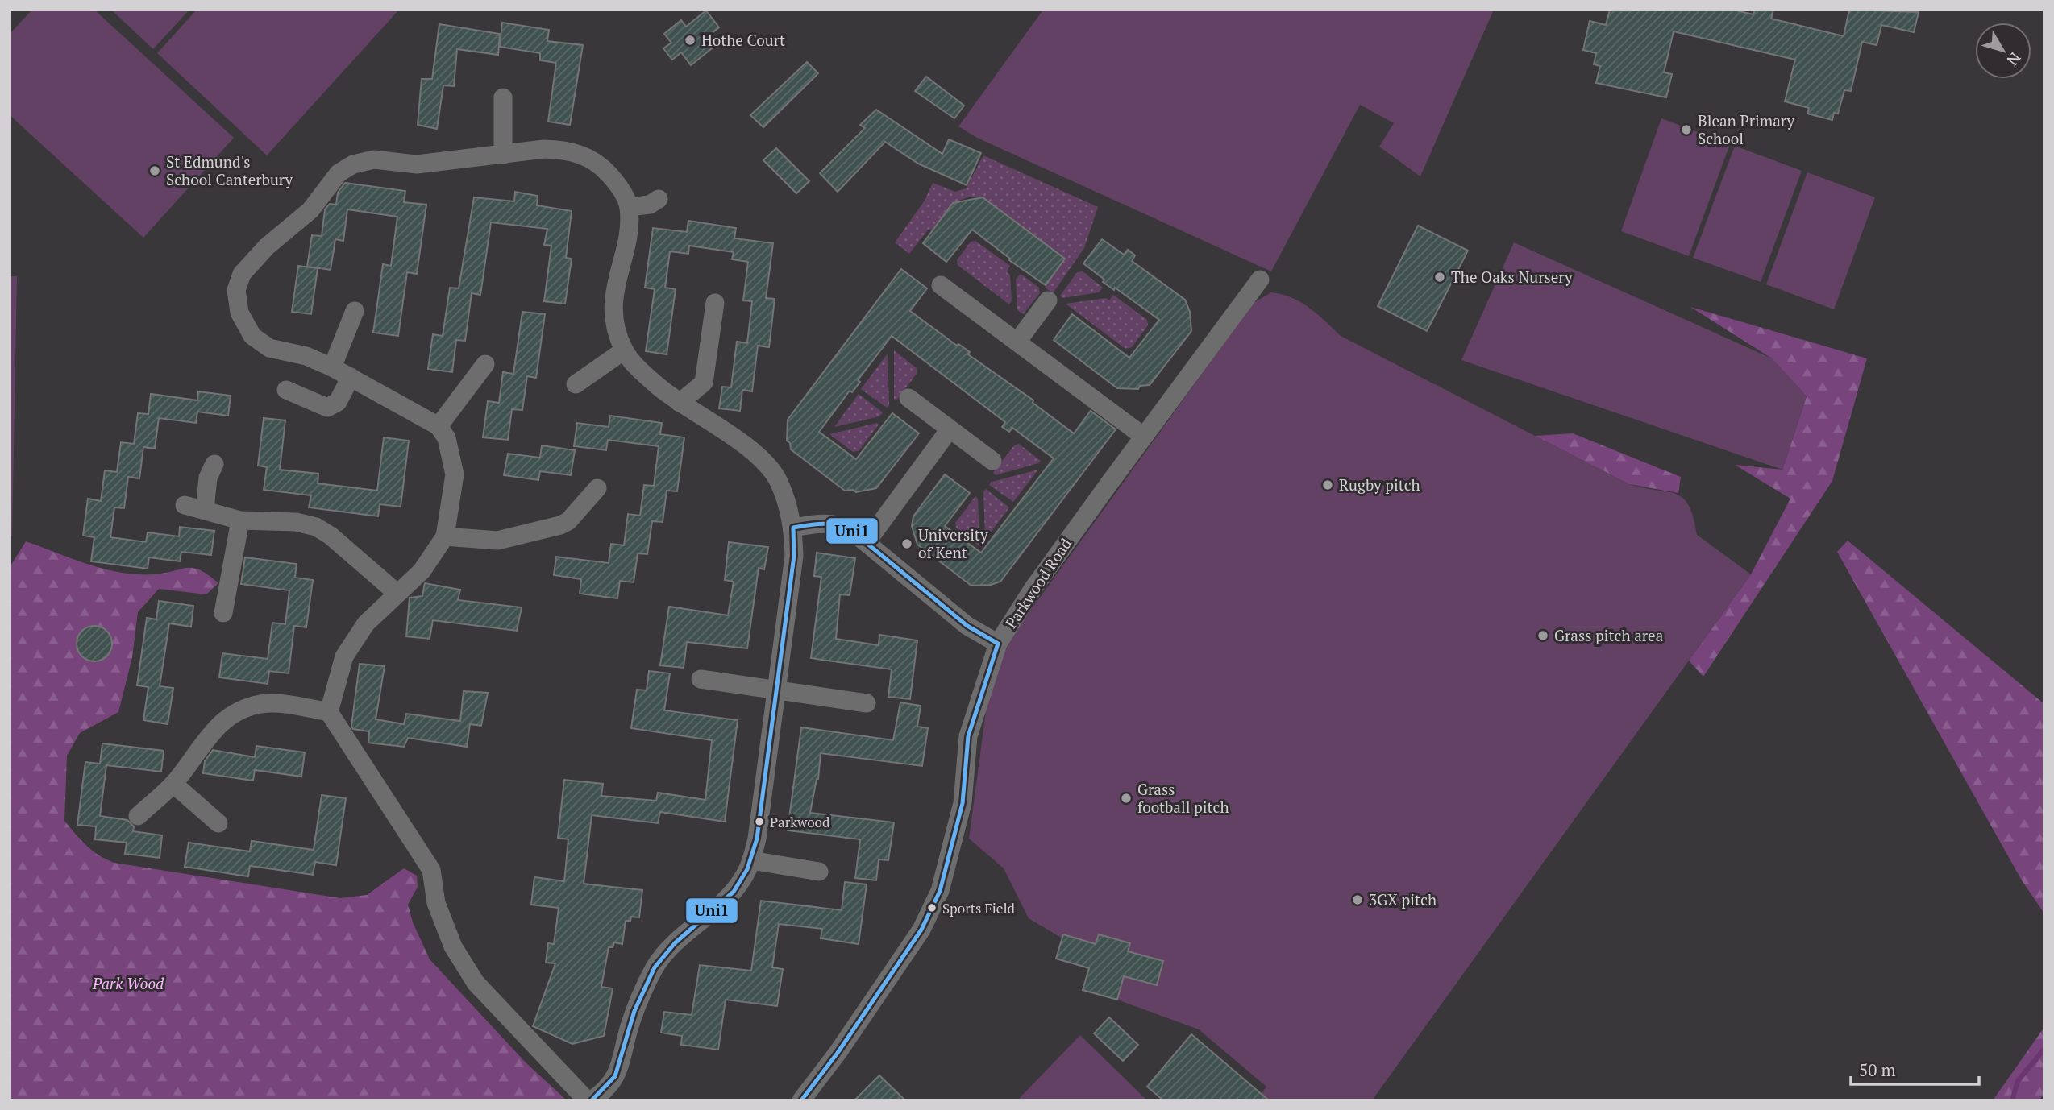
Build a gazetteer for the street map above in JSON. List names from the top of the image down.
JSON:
{
  "streets": {
    "street": ["Parkwood Road"]
  },
  "parks": ["Park Wood"],
  "places": [
    "Hothe Court",
    "Blean Primary School",
    "St Edmund's School Canterbury",
    "The Oaks Nursery",
    "Rugby pitch",
    "University of Kent",
    "Grass pitch area",
    "Grass football pitch",
    "Parkwood",
    "3GX pitch",
    "Sports Field"
  ],
  "lines": ["transit line Uni1"],
  "scale_bar": "50 m",
  "north": "bottom right"
}
